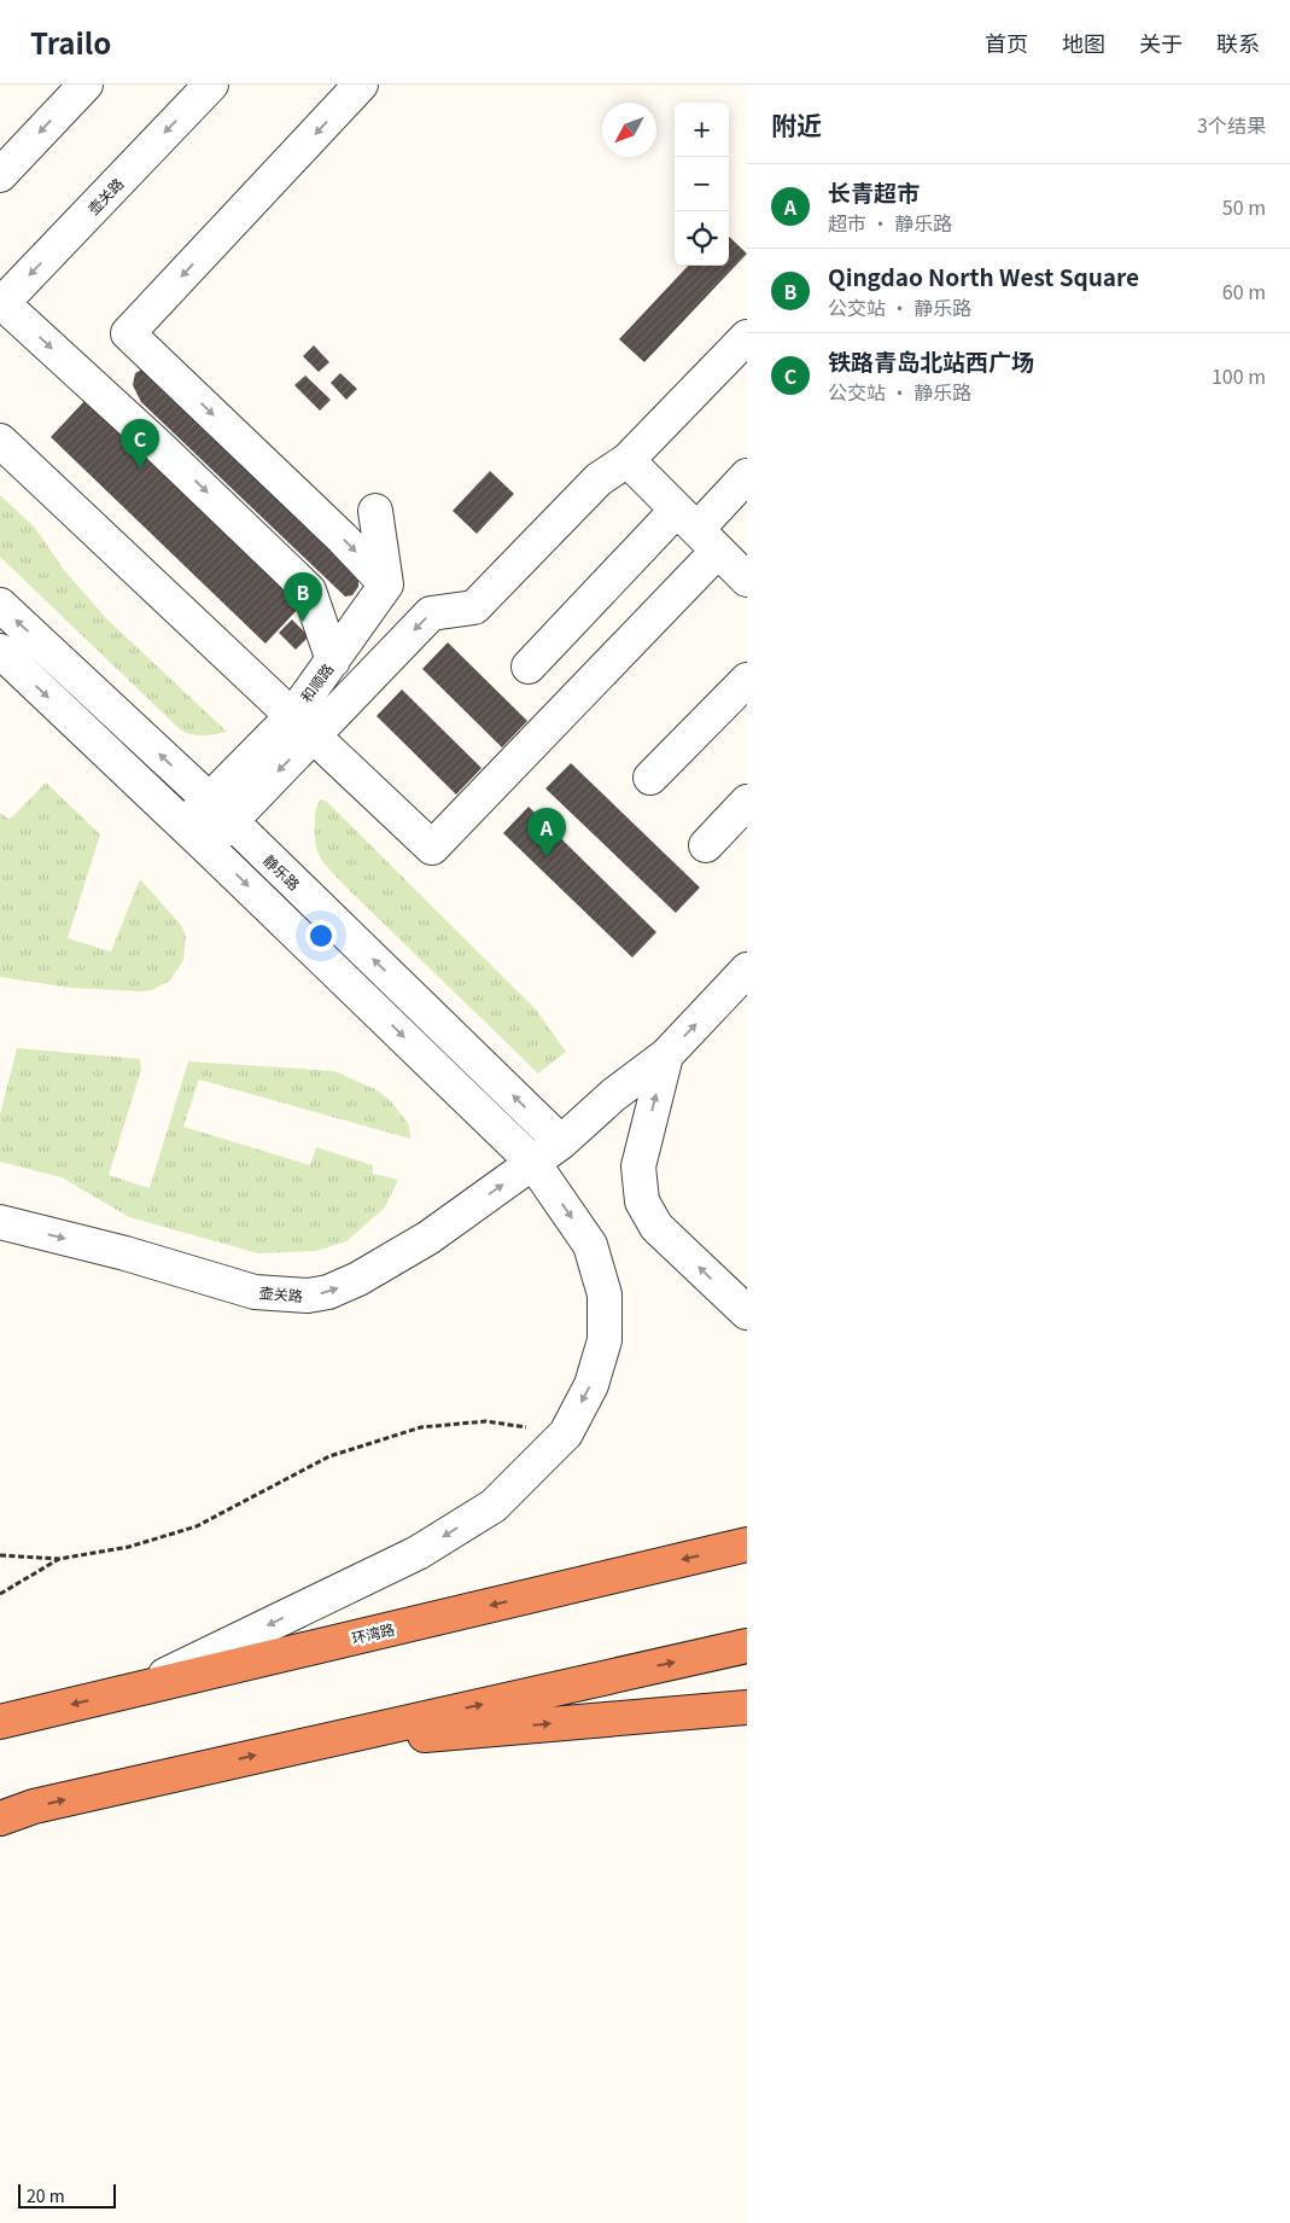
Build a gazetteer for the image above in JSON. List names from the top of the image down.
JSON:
{
  "streets": {
    "highway": ["环湾路"],
    "street": ["壶关路", "和顺路", "静乐路"]
  },
  "crossings": [
    ["壶关路", "静乐路"],
    ["和顺路", "静乐路"]
  ],
  "one_way": ["和顺路"],
  "scale_bar": "20 m",
  "north": "bottom left",
  "page": {
    "header": "Trailo",
    "nav": [
      "首页",
      "地图",
      "关于",
      "联系"
    ],
    "heading": ["附近", "3个结果"],
    "map_buttons": ["+", "−"],
    "list": [
      {
        "mark": "A",
        "name": "长青超市",
        "note": "超市 · 静乐路",
        "value": "50 m"
      },
      {
        "mark": "B",
        "name": "Qingdao North West Square",
        "note": "公交站 · 静乐路",
        "value": "60 m"
      },
      {
        "mark": "C",
        "name": "铁路青岛北站西广场",
        "note": "公交站 · 静乐路",
        "value": "100 m"
      }
    ],
    "pins": ["C", "B", "A"],
    "scale": "20 m"
  }
}
